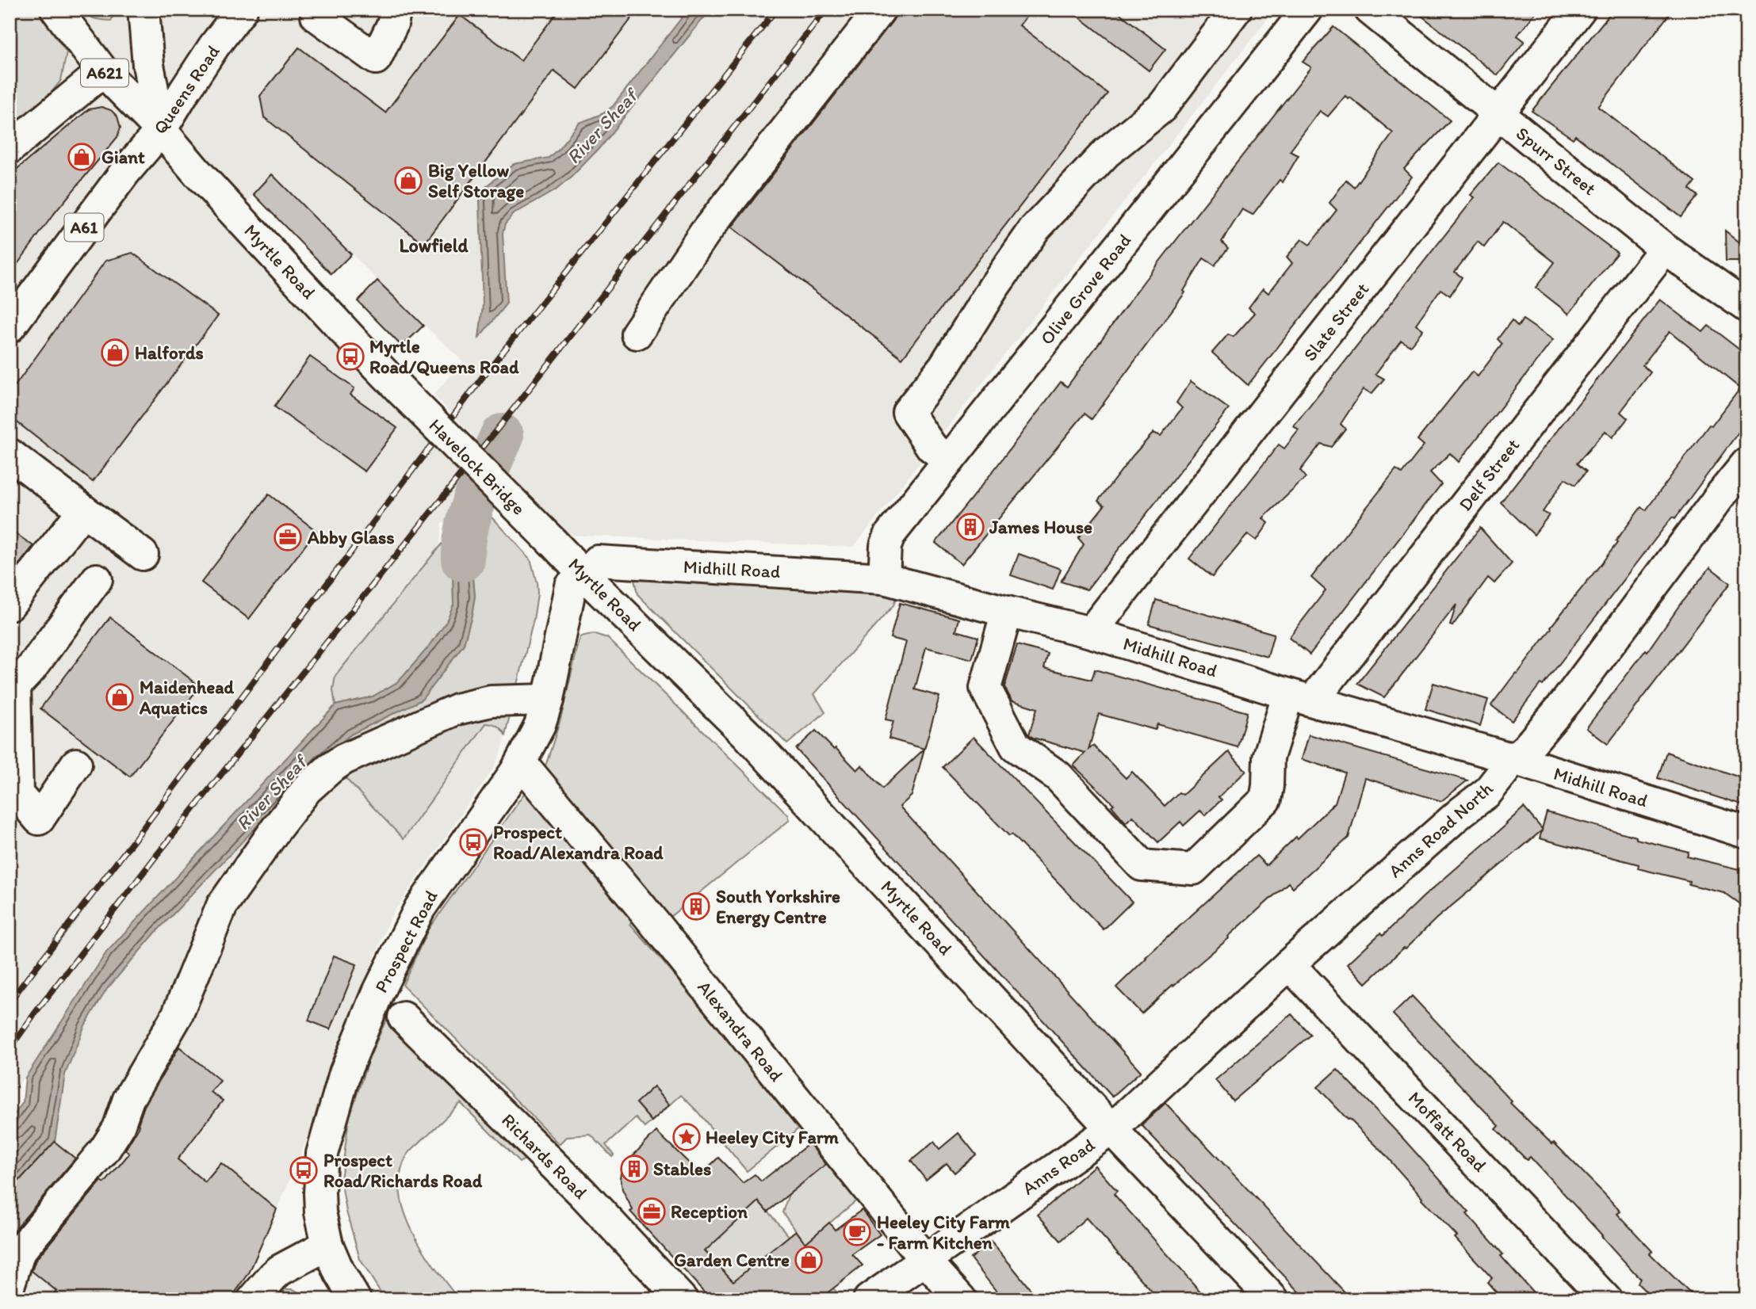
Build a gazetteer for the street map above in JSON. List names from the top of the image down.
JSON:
{
  "streets": {
    "main road": [
      "A621",
      "Queens Road",
      "Spurr Street",
      "A61",
      "Myrtle Road",
      "Olive Grove Road",
      "Slate Street",
      "Havelock Bridge",
      "Delf Street",
      "Midhill Road",
      "Anns Road North",
      "Prospect Road",
      "Alexandra Road",
      "Moffatt Road",
      "Richards Road",
      "Anns Road"
    ]
  },
  "crossings": [
    ["A621", "Queens Road"],
    ["A621", "Myrtle Road"],
    ["Queens Road", "Myrtle Road"],
    ["Spurr Street", "Slate Street"],
    ["Spurr Street", "Delf Street"],
    ["Myrtle Road", "Havelock Bridge"],
    ["Myrtle Road", "Midhill Road"],
    ["Myrtle Road", "Anns Road North"],
    ["Myrtle Road", "Prospect Road"],
    ["Myrtle Road", "Anns Road"],
    ["Olive Grove Road", "Midhill Road"],
    ["Slate Street", "Midhill Road"],
    ["Delf Street", "Midhill Road"],
    ["Midhill Road", "Anns Road North"],
    ["Midhill Road", "Prospect Road"],
    ["Anns Road North", "Moffatt Road"],
    ["Anns Road North", "Anns Road"],
    ["Prospect Road", "Alexandra Road"],
    ["Alexandra Road", "Anns Road"]
  ],
  "districts": ["Lowfield"],
  "water": ["River Sheaf"],
  "places": {
    "shop": [
      "Giant",
      "Big Yellow Self Storage",
      "Halfords",
      "Maidenhead Aquatics",
      "Garden Centre"
    ],
    "bus stop": ["Myrtle Road/Queens Road", "Prospect Road/Alexandra Road", "Prospect Road/Richards Road"],
    "building": ["James House", "South Yorkshire Energy Centre", "Stables"],
    "office": ["Abby Glass", "Reception"],
    "place": ["Heeley City Farm"],
    "cafe": ["Heeley City Farm - Farm Kitchen"]
  }
}
